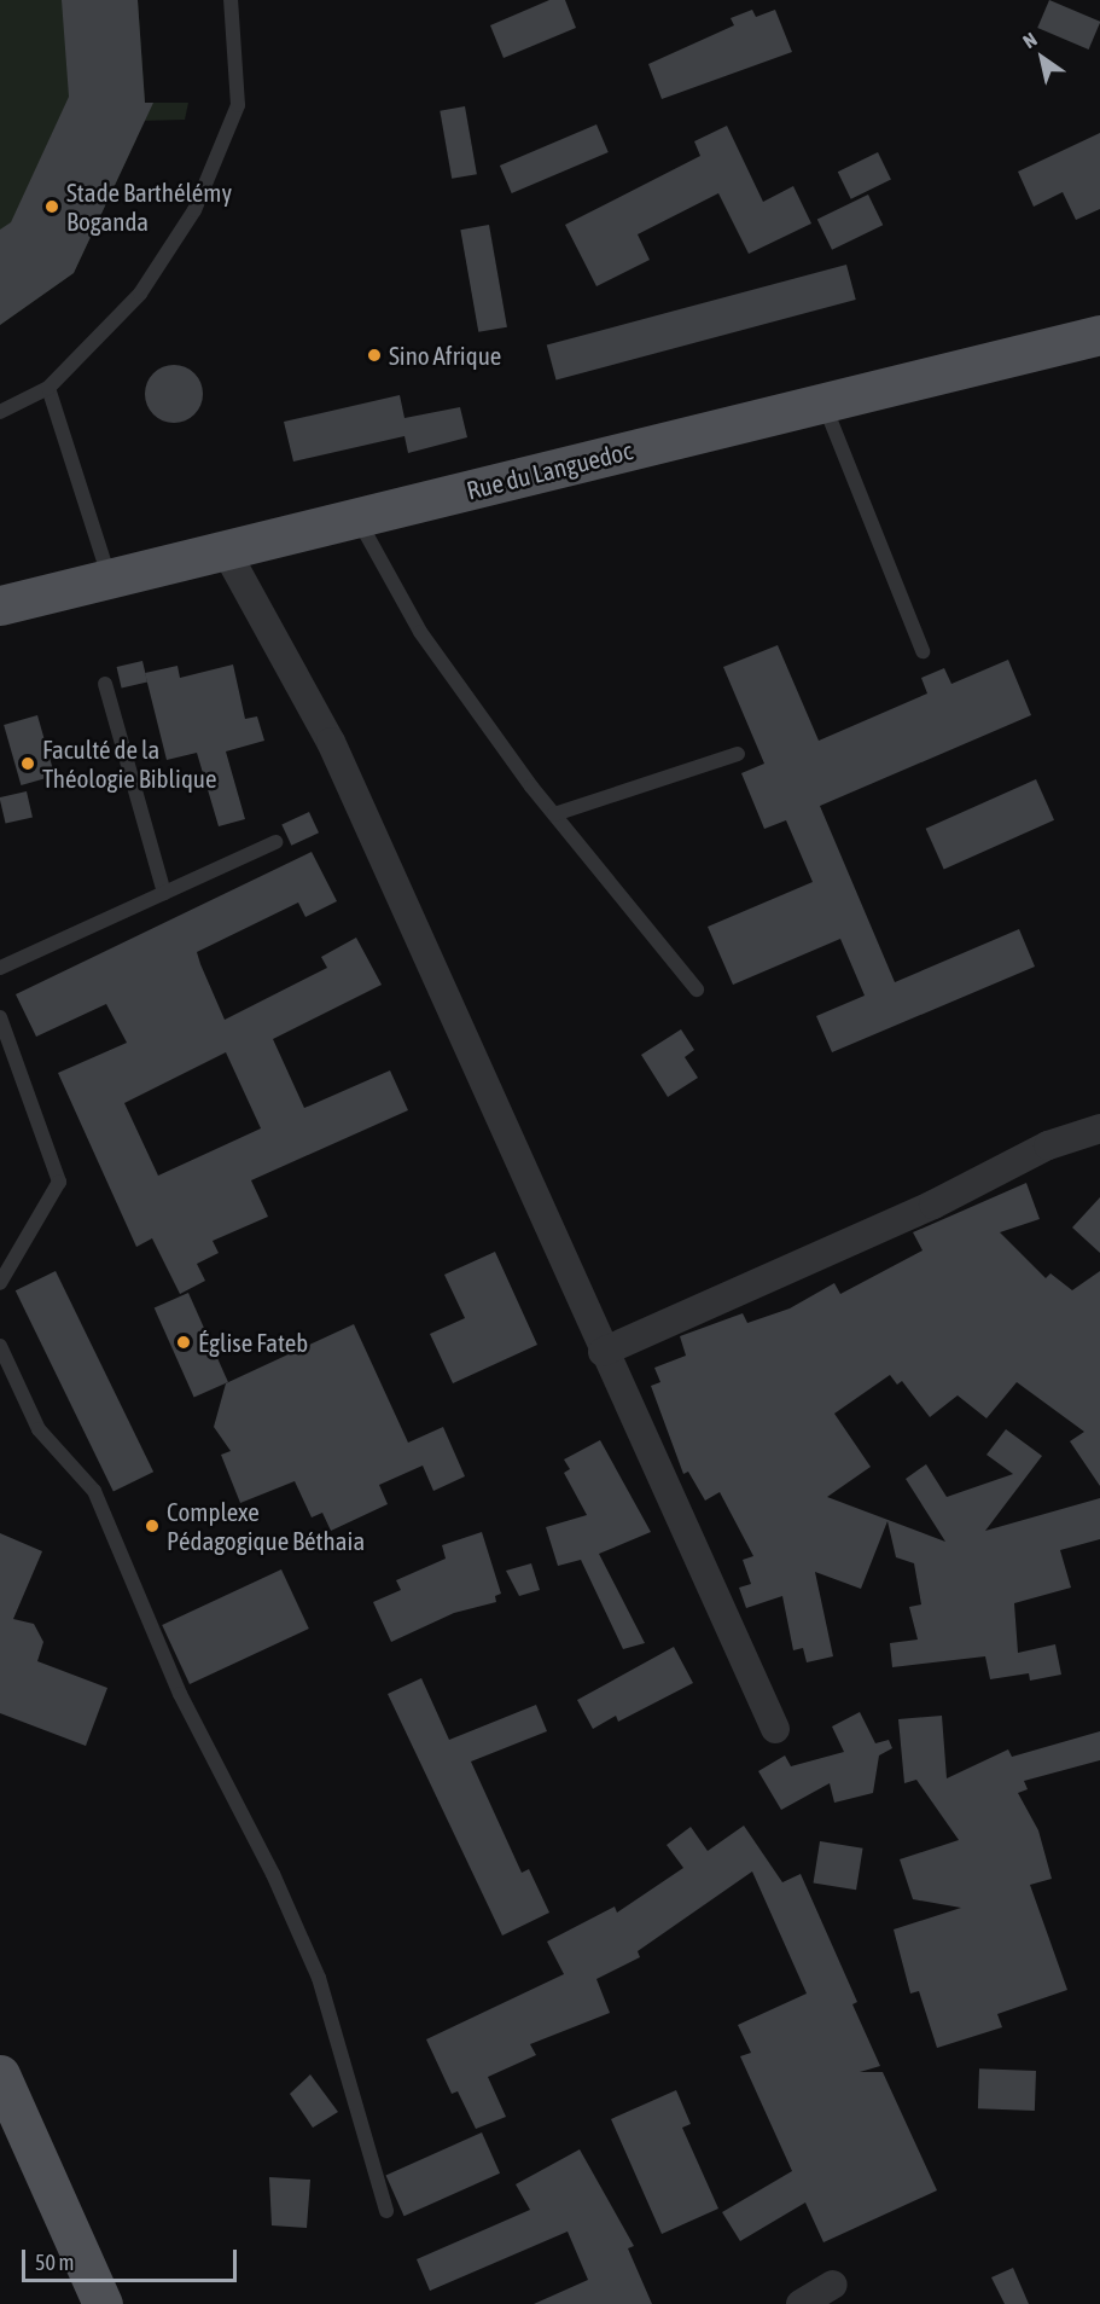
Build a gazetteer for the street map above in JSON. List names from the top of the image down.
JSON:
{
  "streets": {
    "main road": ["Rue du Languedoc"]
  },
  "places": [
    "Stade Barthélémy Boganda",
    "Sino Afrique",
    "Faculté de la Théologie Biblique",
    "Église Fateb",
    "Complexe Pédagogique Béthaia"
  ],
  "scale_bar": "50 m",
  "north": "top left"
}
